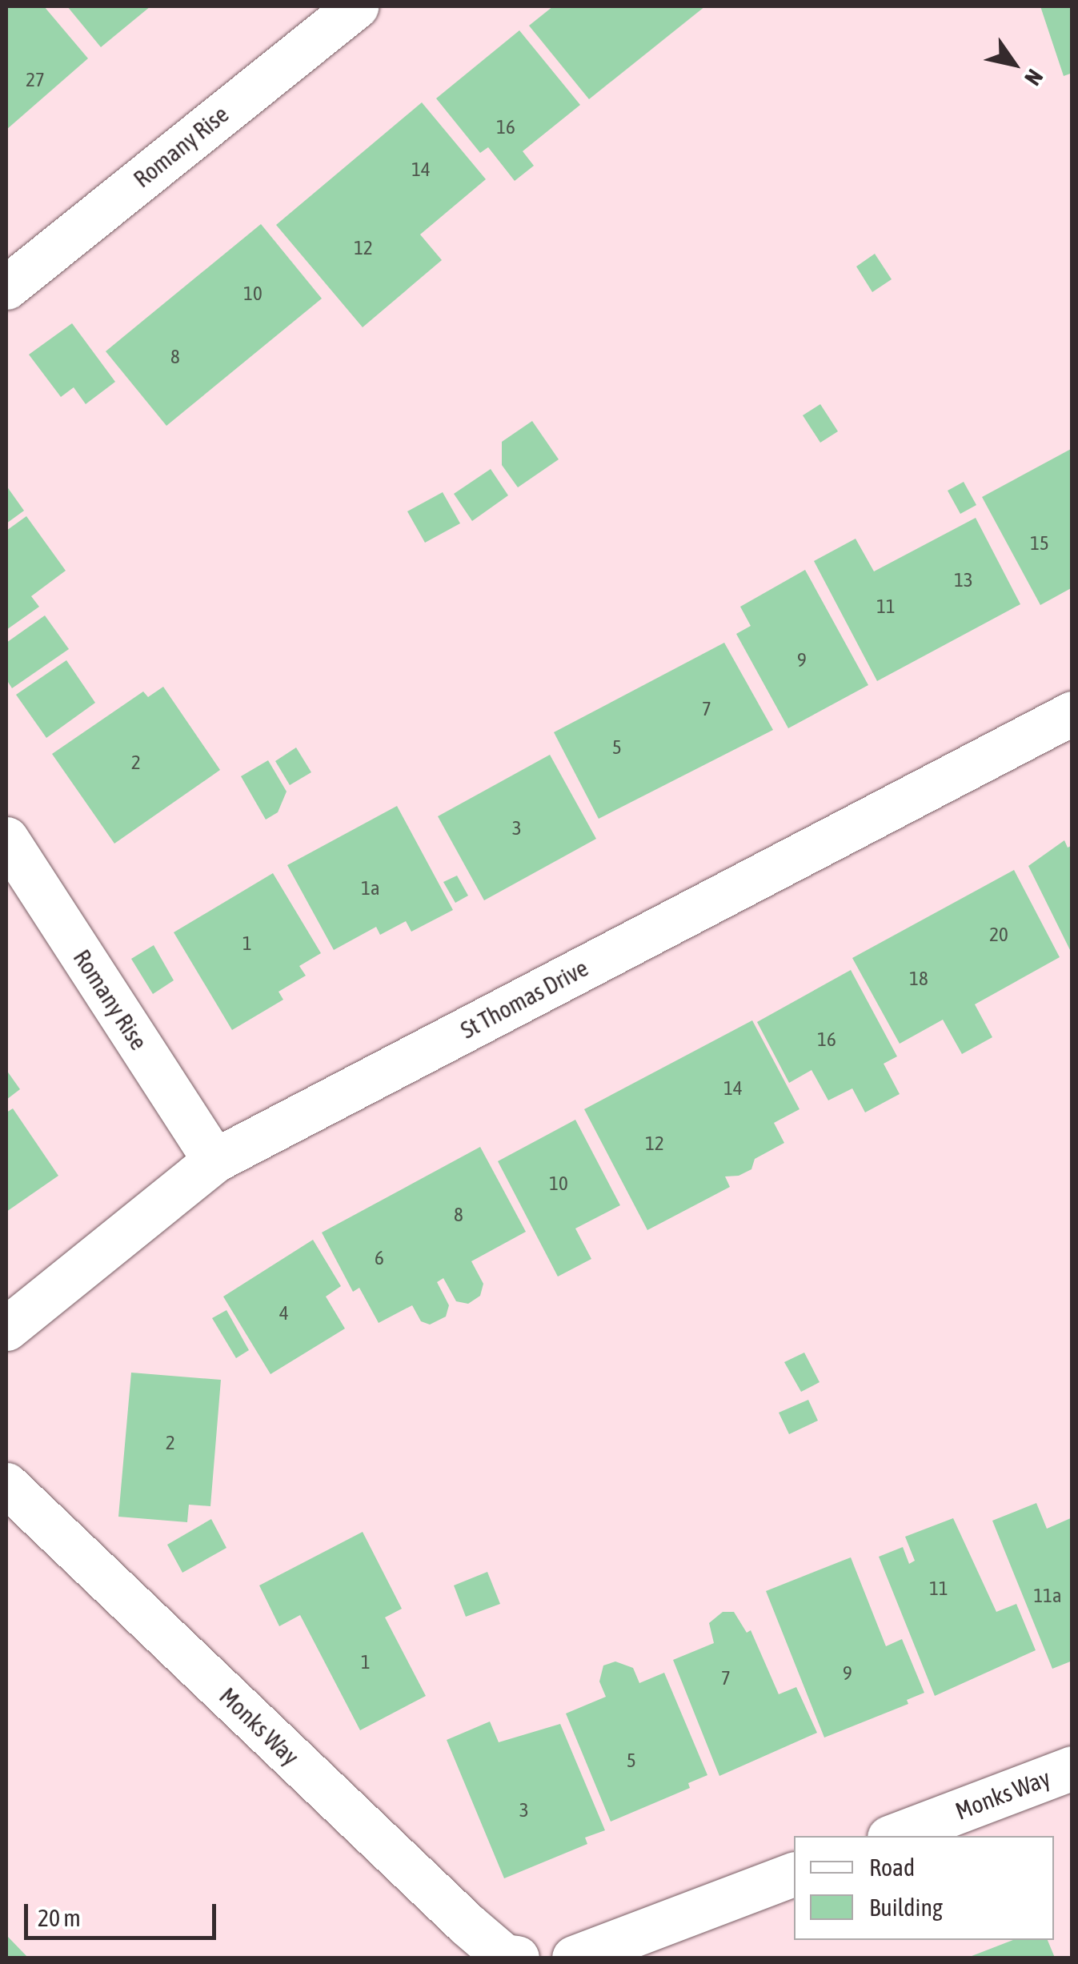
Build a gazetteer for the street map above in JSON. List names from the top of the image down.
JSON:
{
  "streets": {
    "street": ["Romany Rise", "St Thomas Drive", "Monks Way"]
  },
  "crossings": [
    ["Romany Rise", "St Thomas Drive"]
  ],
  "house_numbers": [
    "27",
    "16",
    "14",
    "12",
    "10",
    "8",
    "15",
    "13",
    "11",
    "9",
    "7",
    "5",
    "2",
    "3",
    "1a",
    "20",
    "1",
    "18",
    "16",
    "14",
    "12",
    "10",
    "8",
    "6",
    "4",
    "2",
    "11",
    "11a",
    "1",
    "9",
    "7",
    "5",
    "3"
  ],
  "legend": ["Road", "Building"],
  "scale_bar": "20 m",
  "north": "bottom right"
}
